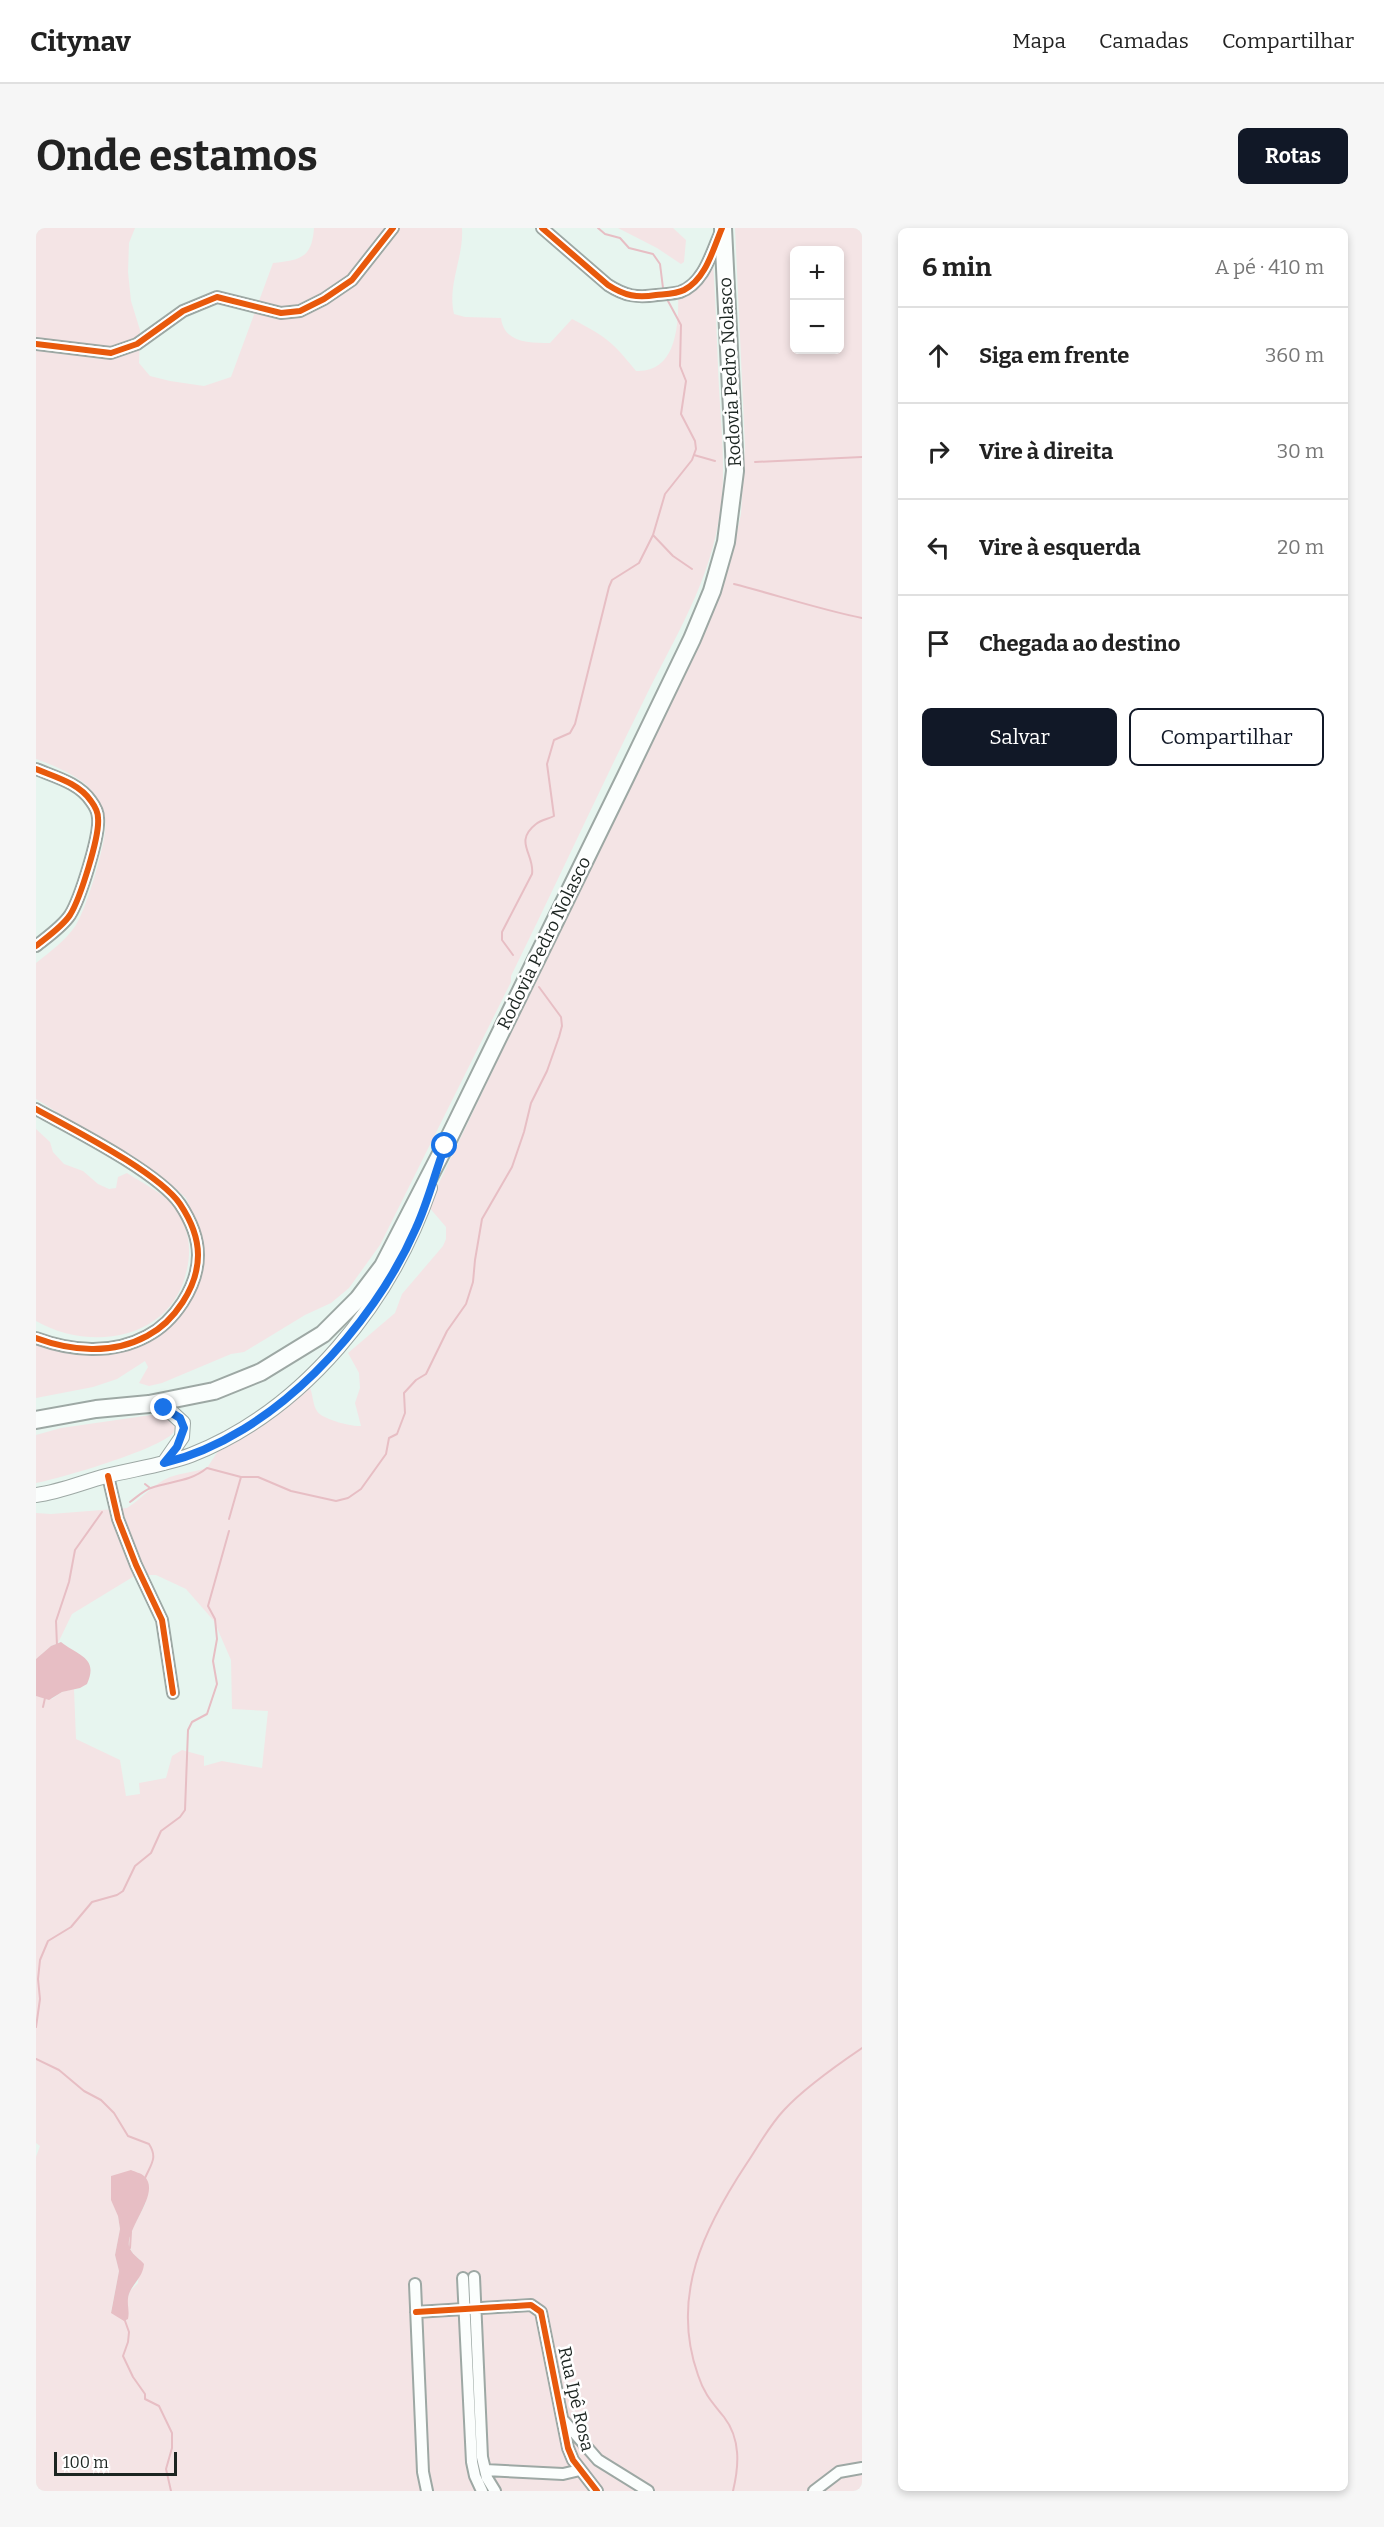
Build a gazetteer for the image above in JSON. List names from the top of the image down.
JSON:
{
  "streets": {
    "highway": ["Rodovia Pedro Nolasco"],
    "street": ["Rua Ipê Rosa"]
  },
  "scale_bar": "100 m",
  "page": {
    "header": "Citynav",
    "nav": ["Mapa", "Camadas", "Compartilhar"],
    "buttons": [
      "Rotas",
      ["Salvar", "Compartilhar"]
    ],
    "title": "Onde estamos",
    "heading": ["6 min", "A pé · 410 m"],
    "map_buttons": ["+", "−"],
    "list": [
      ["Siga em frente", "360 m"],
      ["Vire à direita", "30 m"],
      ["Vire à esquerda", "20 m"],
      "Chegada ao destino"
    ],
    "scale": "100 m"
  }
}
